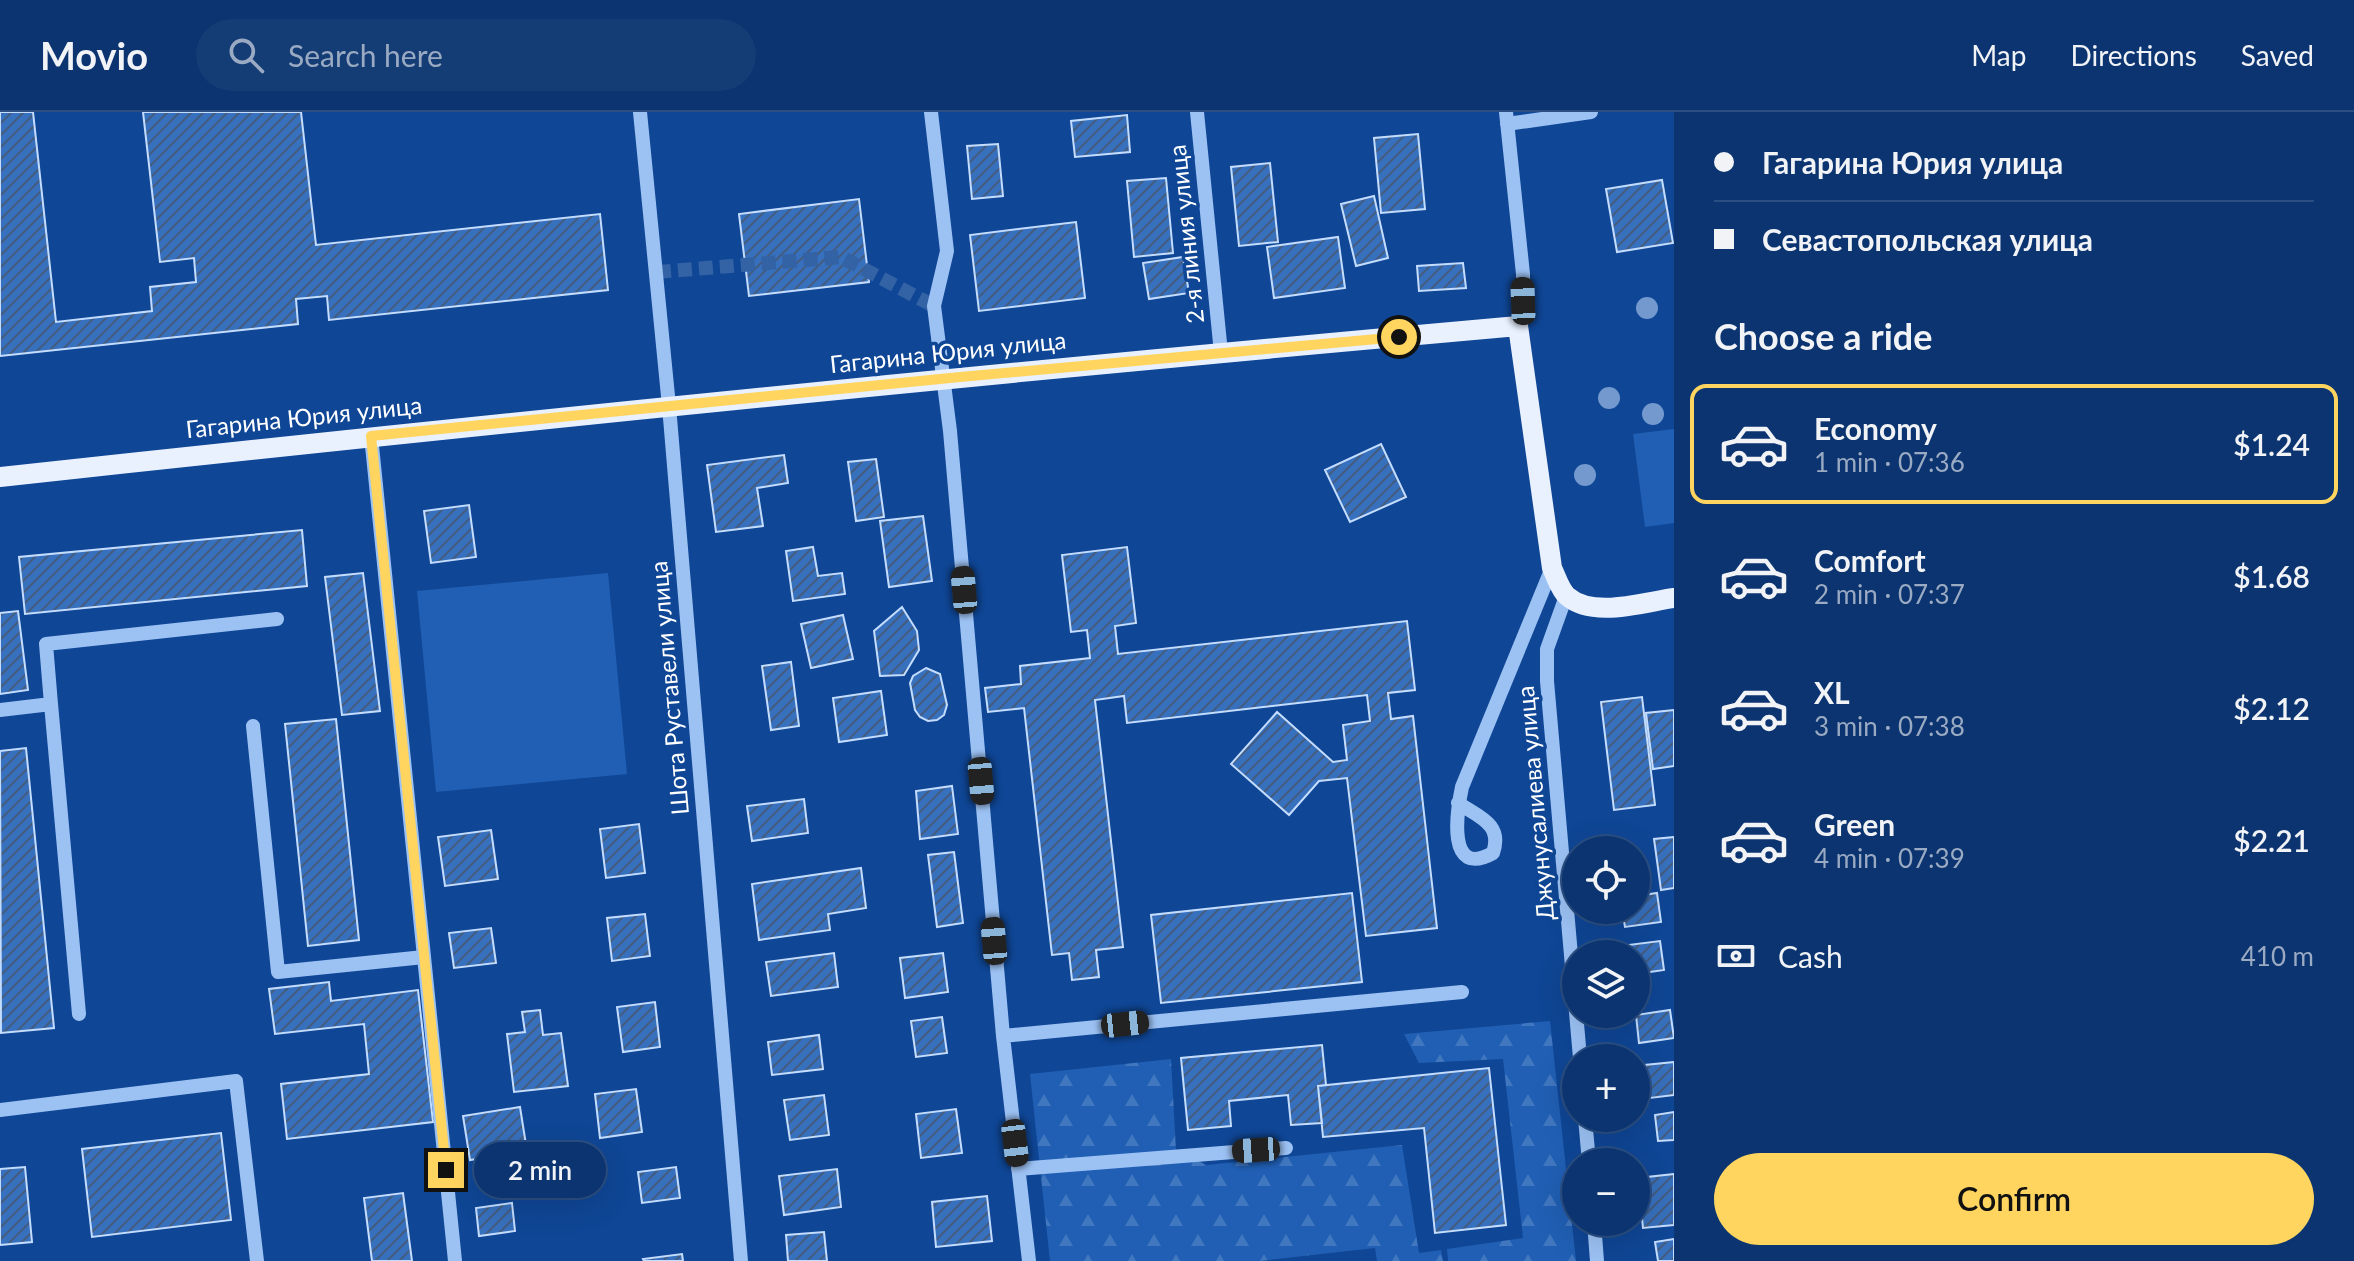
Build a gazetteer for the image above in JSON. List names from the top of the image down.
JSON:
{
  "streets": {
    "main road": ["Гагарина Юрия улица"],
    "street": ["2-я линия улица", "Шота Руставели улица", "Джунусалиева улица"]
  },
  "crossings": [
    ["2-я линия улица", "Гагарина Юрия улица"],
    ["Гагарина Юрия улица", "Шота Руставели улица"]
  ],
  "page": {
    "header": "Movio",
    "search": "Search here",
    "nav": ["Map", "Directions", "Saved"],
    "banner": ["Гагарина Юрия улица", "Севастопольская улица"],
    "heading": "Choose a ride",
    "list": [
      {
        "name": "Economy",
        "note": "1 min · 07:36",
        "value": "$1.24"
      },
      {
        "name": "Comfort",
        "note": "2 min · 07:37",
        "value": "$1.68"
      },
      {
        "name": "XL",
        "note": "3 min · 07:38",
        "value": "$2.12"
      },
      {
        "name": "Green",
        "note": "4 min · 07:39",
        "value": "$2.21"
      }
    ],
    "map_buttons": ["+", "−"],
    "pay": ["Cash", "410 m"],
    "buttons": "Confirm",
    "bubble": "2 min"
  }
}
